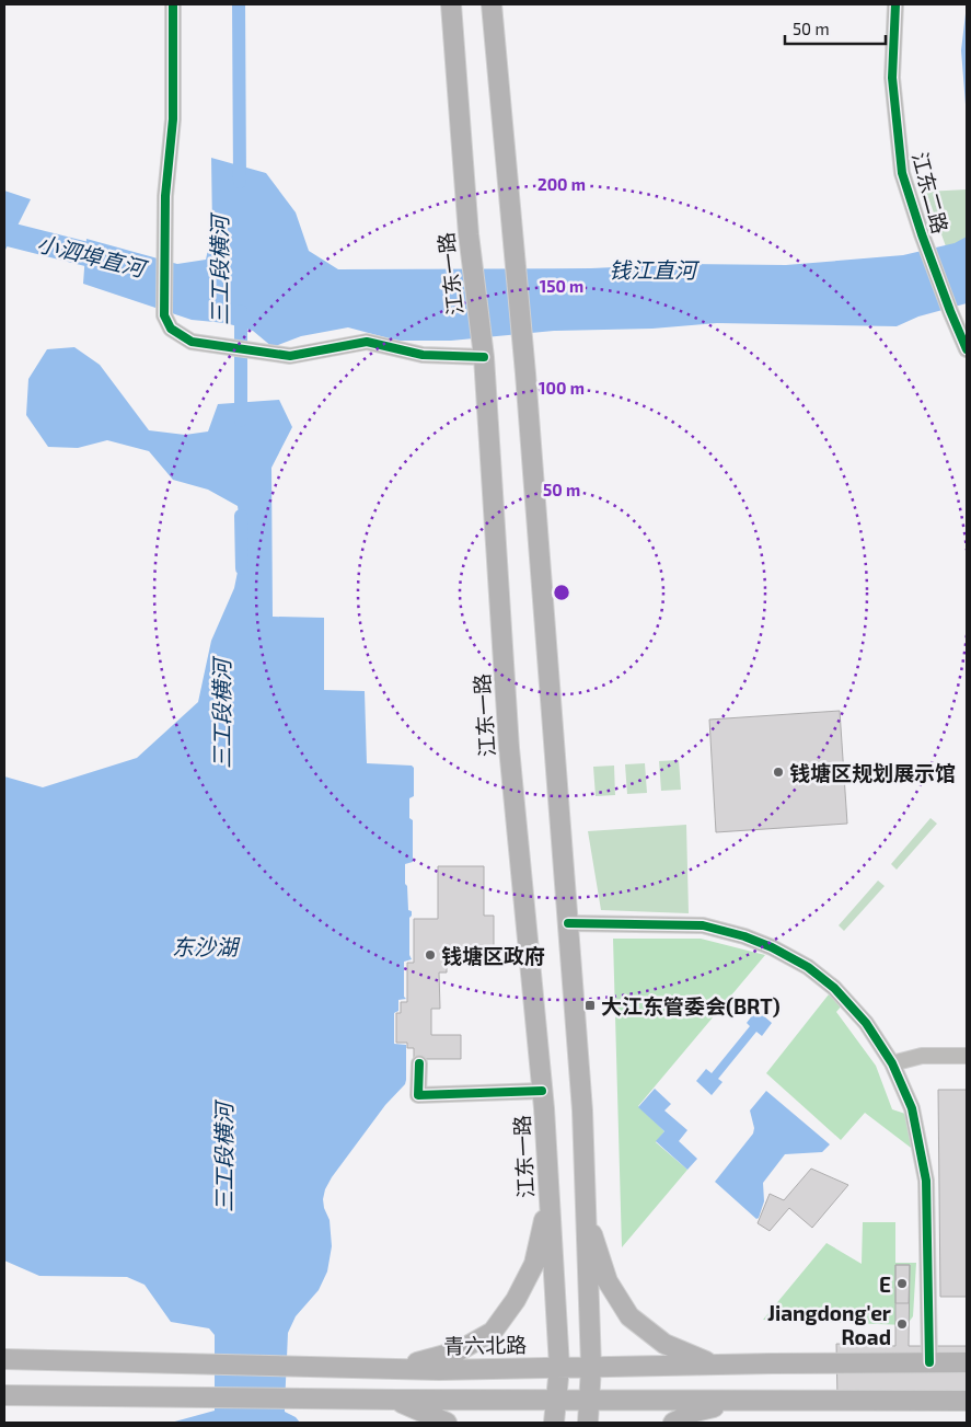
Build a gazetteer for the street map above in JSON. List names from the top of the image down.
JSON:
{
  "streets": {
    "main road": ["江东一路", "青六北路"],
    "street": ["江东二路"]
  },
  "crossings": [
    ["江东一路", "青六北路"]
  ],
  "water": [
    "小泗埠直河",
    "钱江直河",
    "三工段横河",
    "东沙湖"
  ],
  "places": {
    "other": [
      "钱塘区规划展示馆",
      "钱塘区政府",
      "E",
      "Jiangdong'er Road"
    ],
    "transit": ["大江东管委会(BRT)"]
  },
  "scale_bar": "50 m",
  "rings": [
    "200 m",
    "150 m",
    "100 m",
    "50 m"
  ]
}
